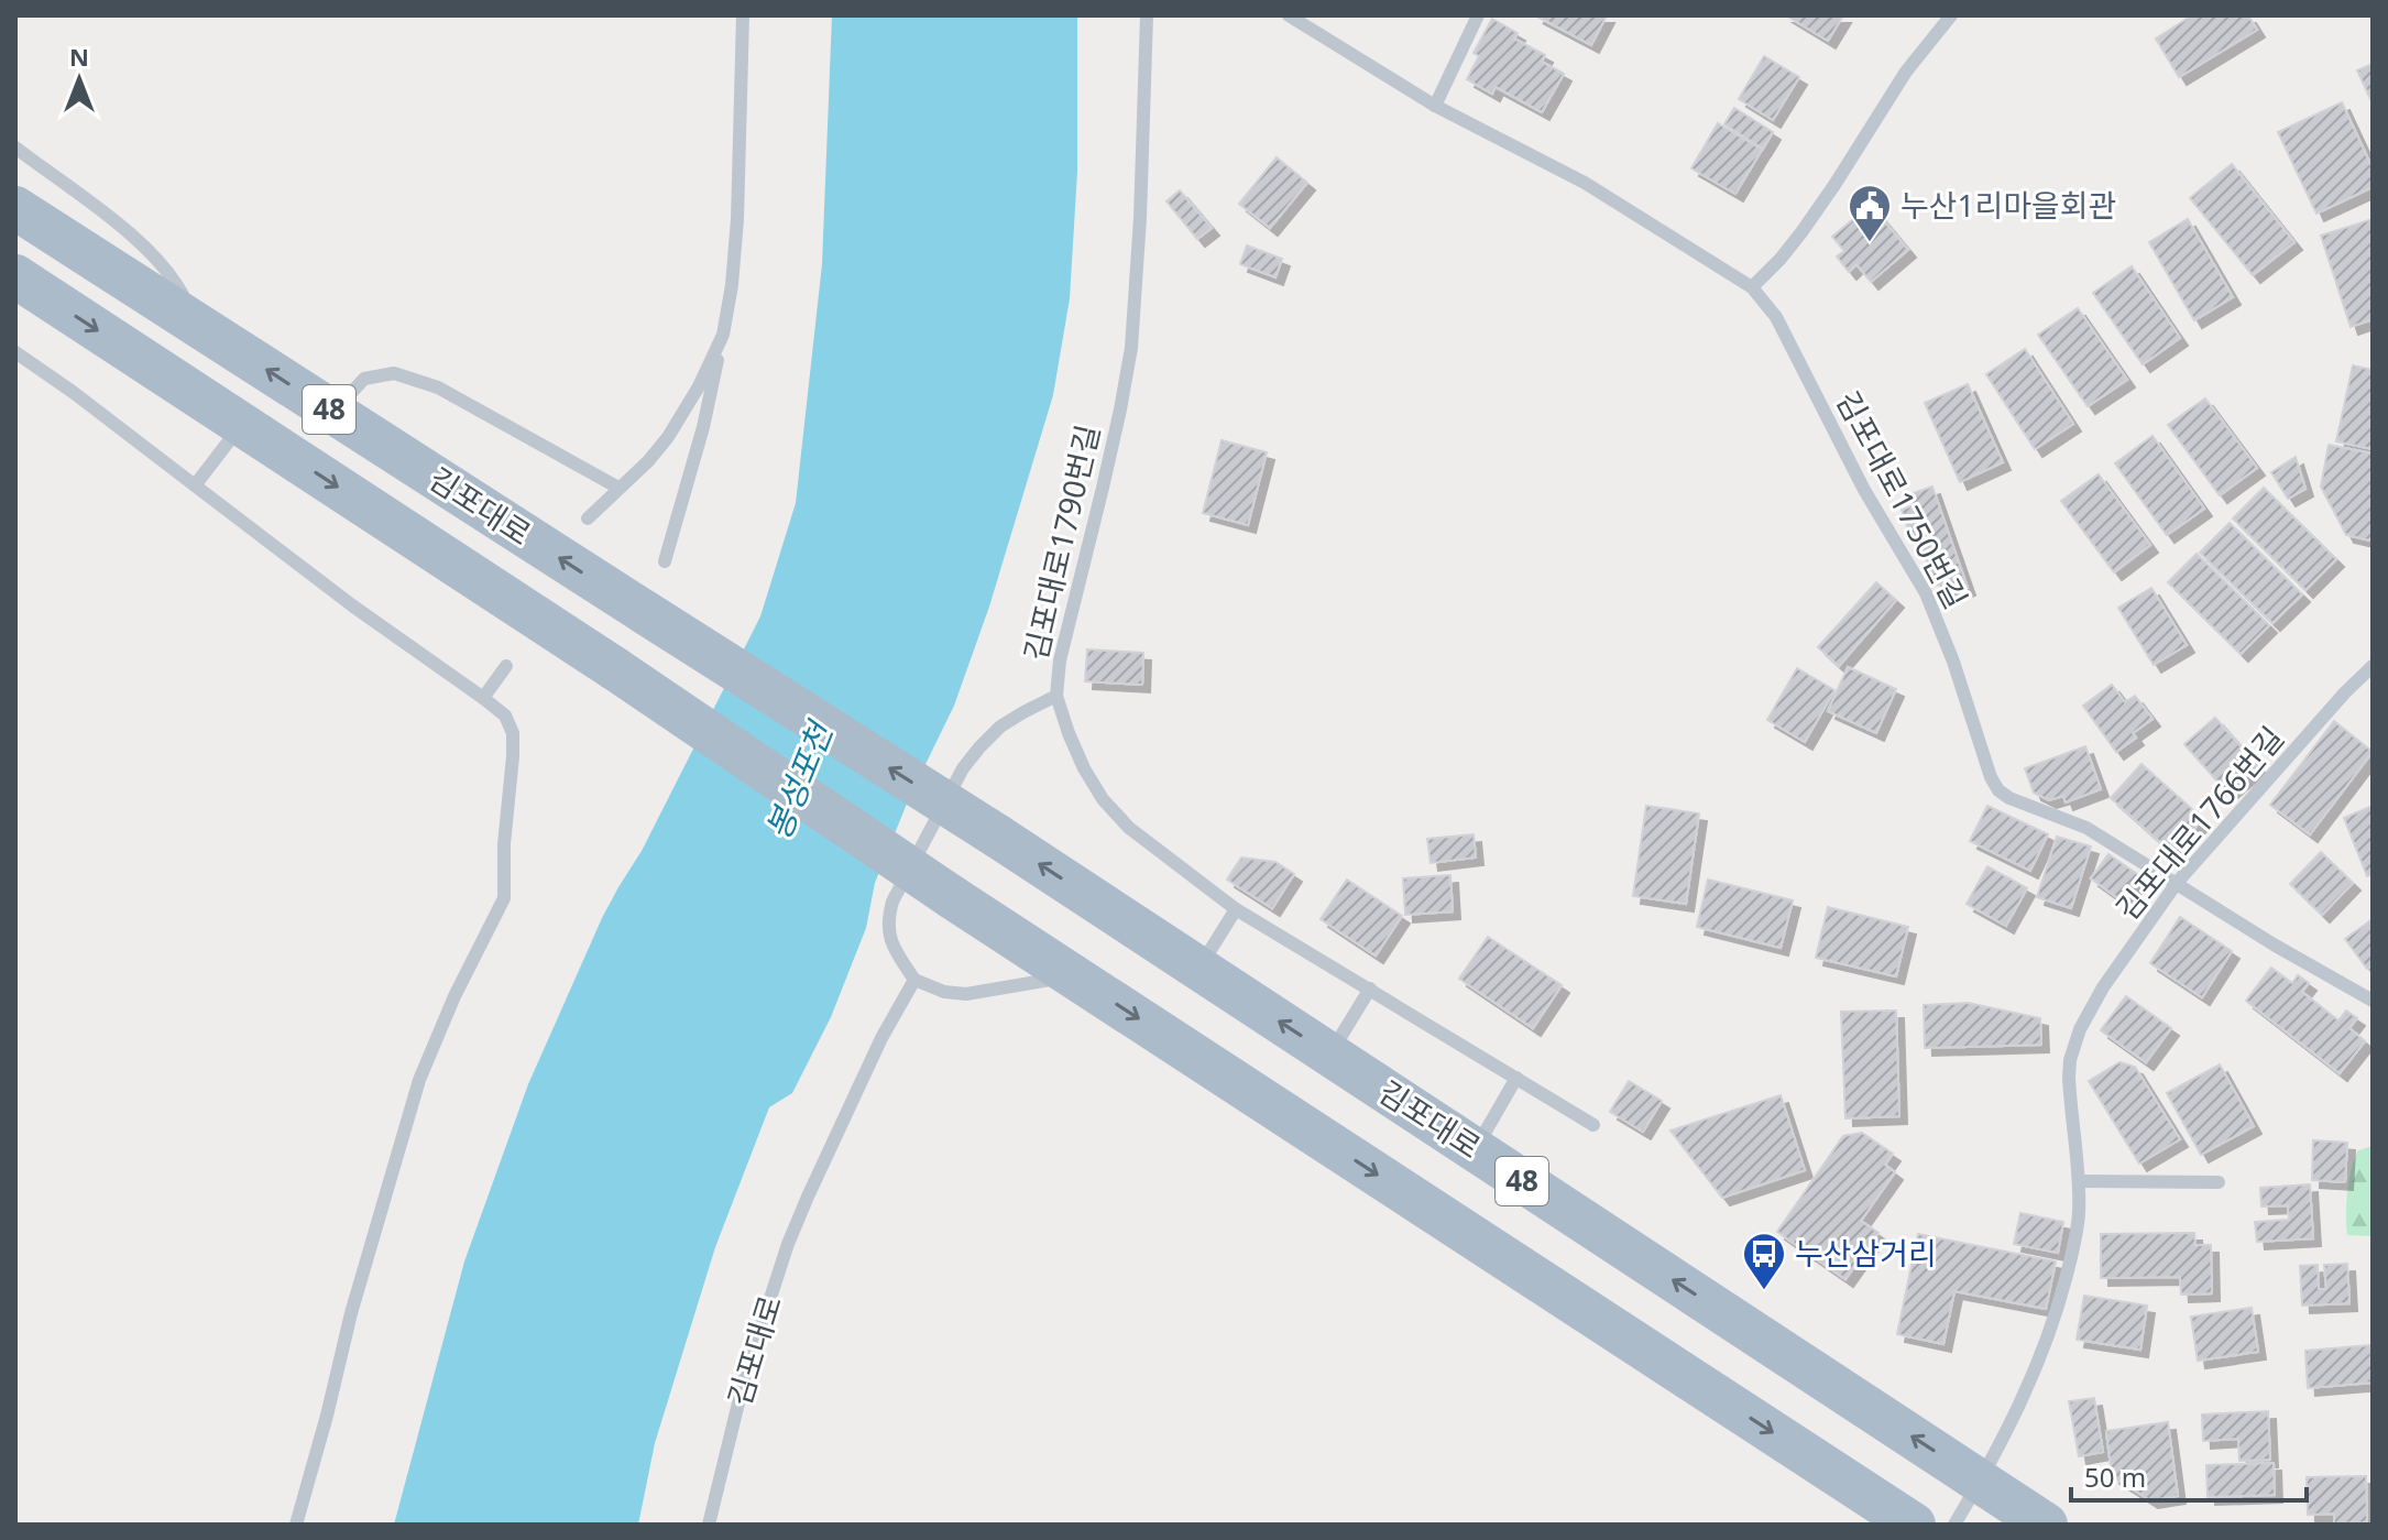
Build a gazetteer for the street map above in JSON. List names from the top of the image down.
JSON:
{
  "streets": {
    "main road": ["48", "김포대로"],
    "lane": ["김포대로1750번길", "김포대로1790번길", "김포대로1766번길"]
  },
  "crossings": [
    ["48", "김포대로"],
    ["김포대로1750번길", "김포대로1766번길"],
    ["김포대로", "김포대로1766번길"]
  ],
  "water": ["봉성포천"],
  "places": {
    "public building": ["누산1리마을회관"],
    "bus stop": ["누산삼거리"]
  },
  "scale_bar": "50 m",
  "north": "top"
}
